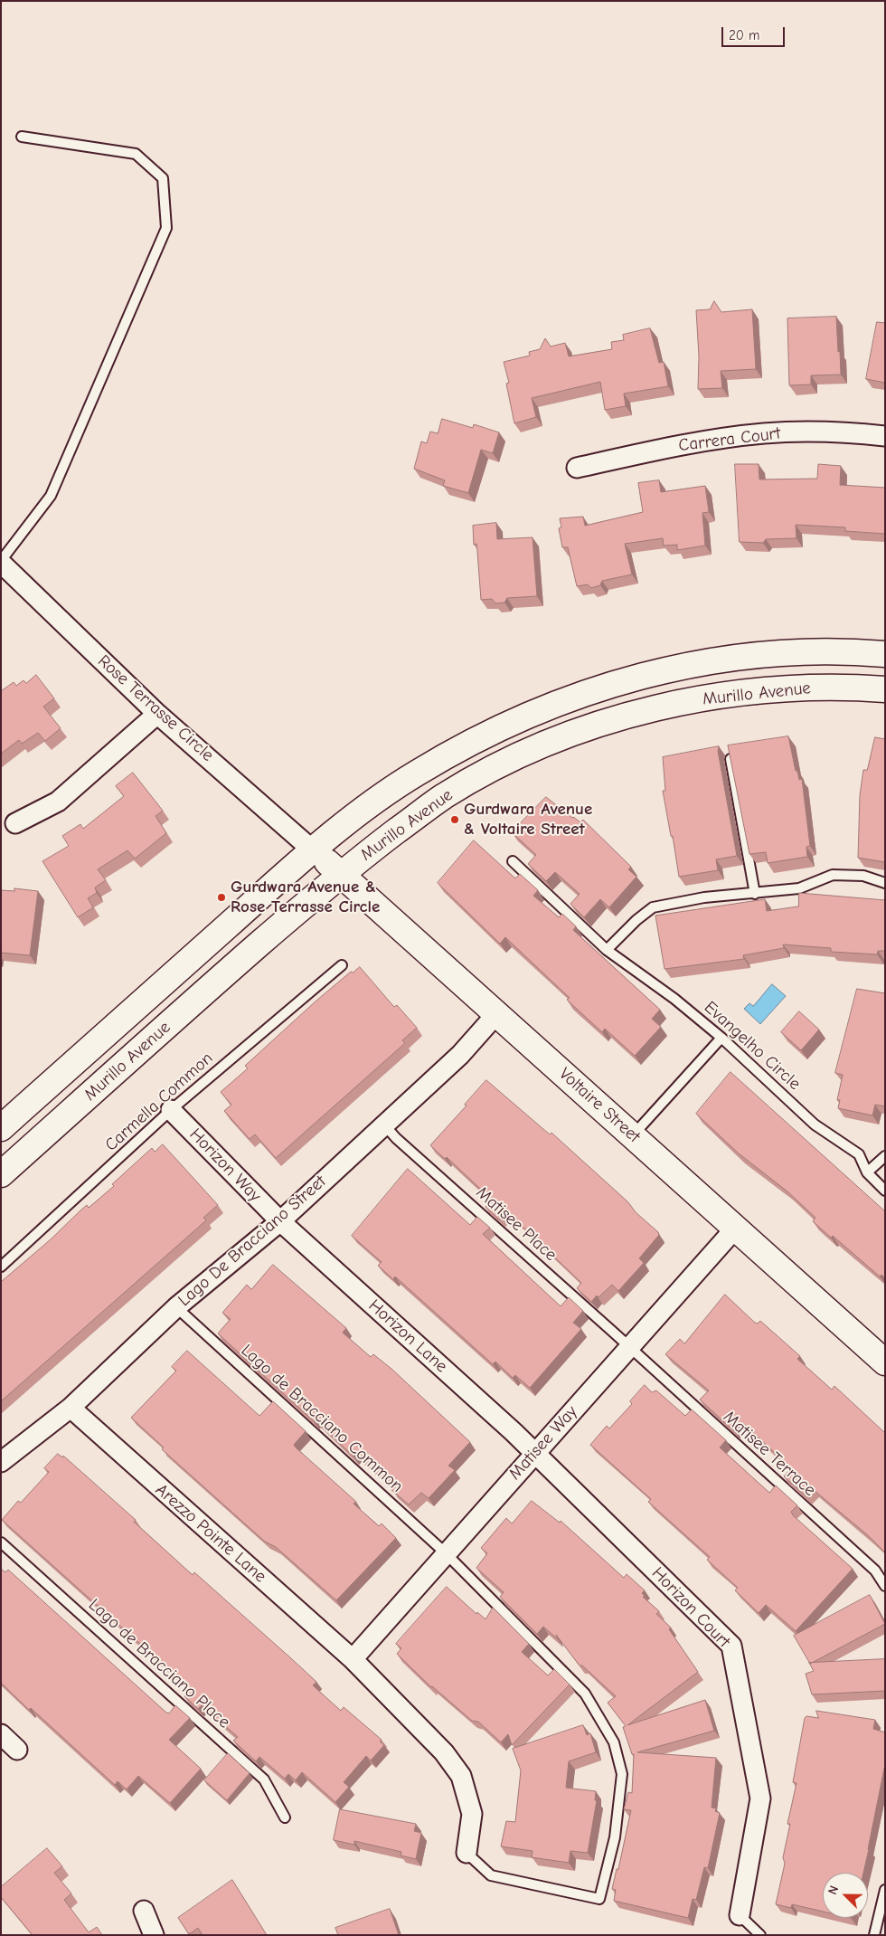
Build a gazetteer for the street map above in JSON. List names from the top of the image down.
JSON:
{
  "streets": {
    "main road": ["Murillo Avenue", "Voltaire Street"],
    "street": [
      "Carrera Court",
      "Rose Terrasse Circle",
      "Horizon Way",
      "Lago De Bracciano Street",
      "Horizon Lane",
      "Matisee Way",
      "Arezzo Pointe Lane",
      "Horizon Court"
    ],
    "lane": [
      "Evangelho Circle",
      "Carmella Common",
      "Matisee Place",
      "Lago de Bracciano Common",
      "Matisee Terrace",
      "Lago de Bracciano Place"
    ]
  },
  "crossings": [
    ["Murillo Avenue", "Rose Terrasse Circle"],
    ["Murillo Avenue", "Voltaire Street"],
    ["Rose Terrasse Circle", "Voltaire Street"],
    ["Carmella Common", "Horizon Way"],
    ["Voltaire Street", "Lago De Bracciano Street"],
    ["Voltaire Street", "Matisee Way"],
    ["Horizon Way", "Lago De Bracciano Street"],
    ["Horizon Way", "Horizon Lane"],
    ["Matisee Place", "Lago De Bracciano Street"],
    ["Matisee Place", "Matisee Way"],
    ["Matisee Place", "Matisee Terrace"],
    ["Lago De Bracciano Street", "Horizon Lane"],
    ["Lago De Bracciano Street", "Lago de Bracciano Common"],
    ["Lago De Bracciano Street", "Arezzo Pointe Lane"],
    ["Horizon Lane", "Matisee Way"],
    ["Horizon Lane", "Horizon Court"],
    ["Lago de Bracciano Common", "Matisee Way"],
    ["Lago de Bracciano Common", "Arezzo Pointe Lane"],
    ["Matisee Way", "Matisee Terrace"],
    ["Matisee Way", "Arezzo Pointe Lane"],
    ["Matisee Way", "Horizon Court"]
  ],
  "places": ["Gurdwara Avenue & Voltaire Street", "Gurdwara Avenue & Rose Terrasse Circle"],
  "scale_bar": "20 m",
  "north": "top left"
}
